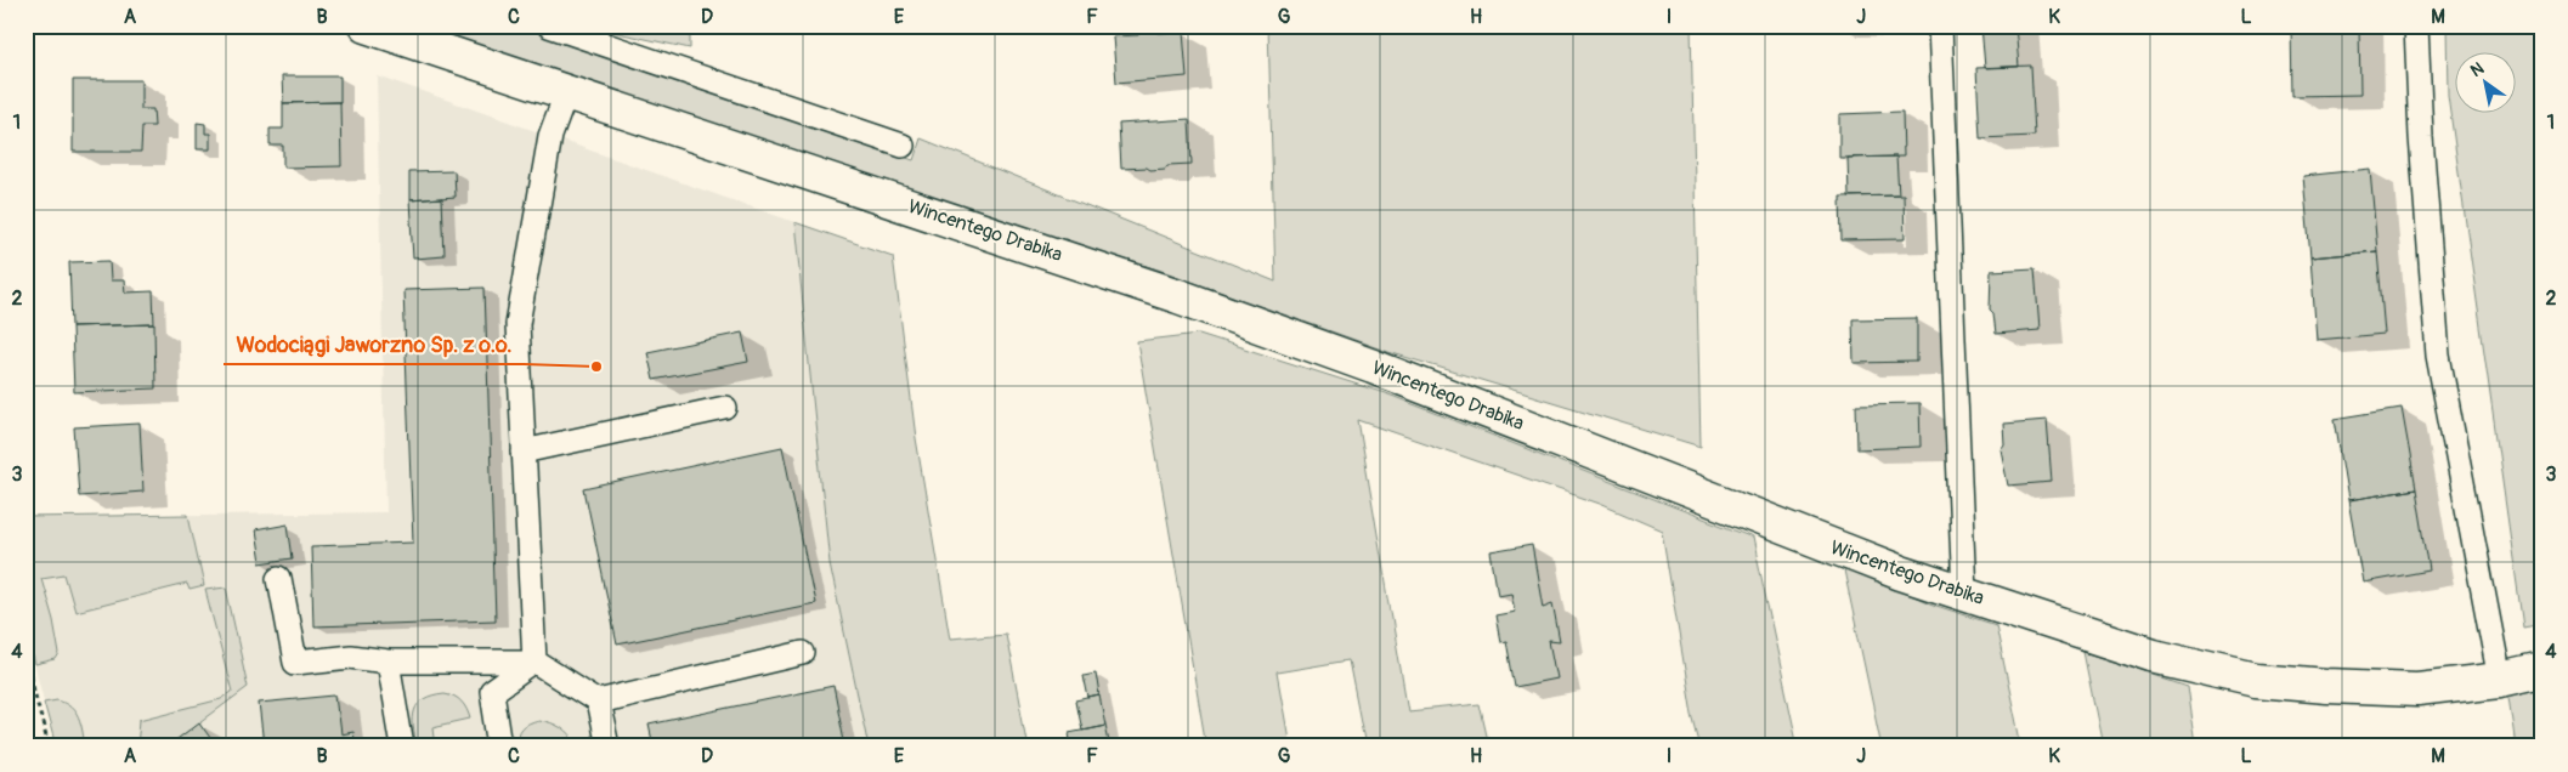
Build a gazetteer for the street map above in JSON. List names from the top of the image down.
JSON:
{
  "streets": {
    "street": ["Wincentego Drabika"]
  },
  "places": ["Wodociągi Jaworzno Sp. z o.o."],
  "north": "top left",
  "grid": {
    "columns": [
      "A",
      "B",
      "C",
      "D",
      "E",
      "F",
      "G",
      "H",
      "I",
      "J",
      "K",
      "L",
      "M"
    ],
    "rows": [
      "1",
      "2",
      "3",
      "4"
    ]
  }
}
